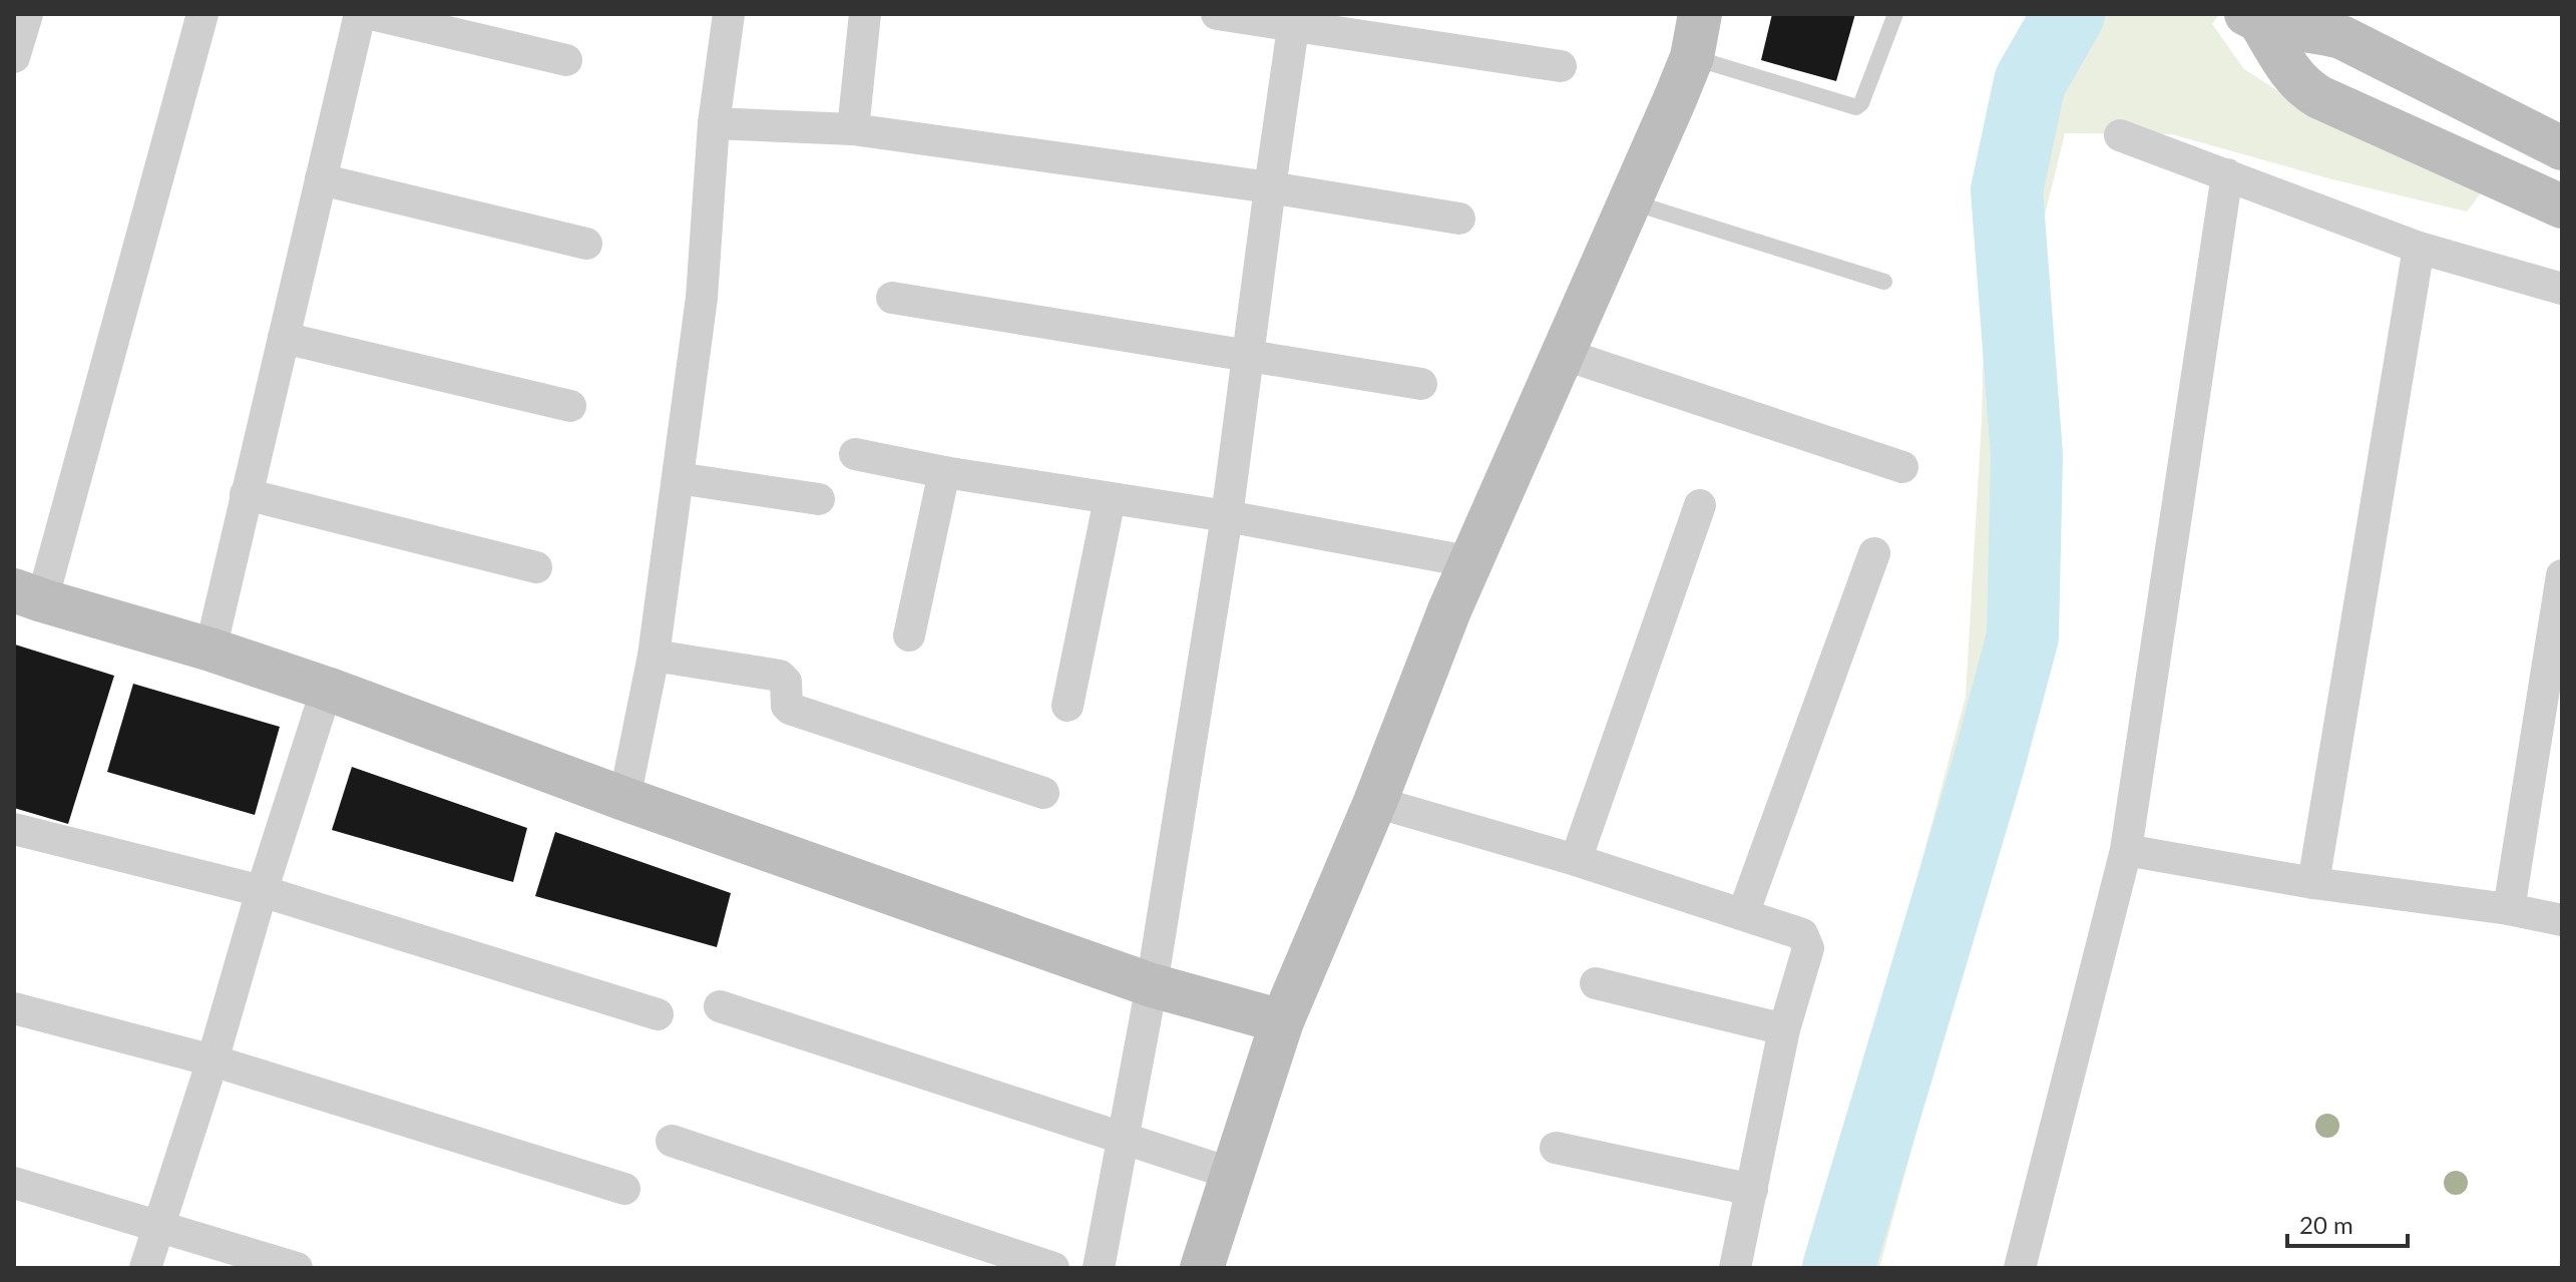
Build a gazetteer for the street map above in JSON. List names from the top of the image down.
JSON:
{
  "scale_bar": "20 m"
}
